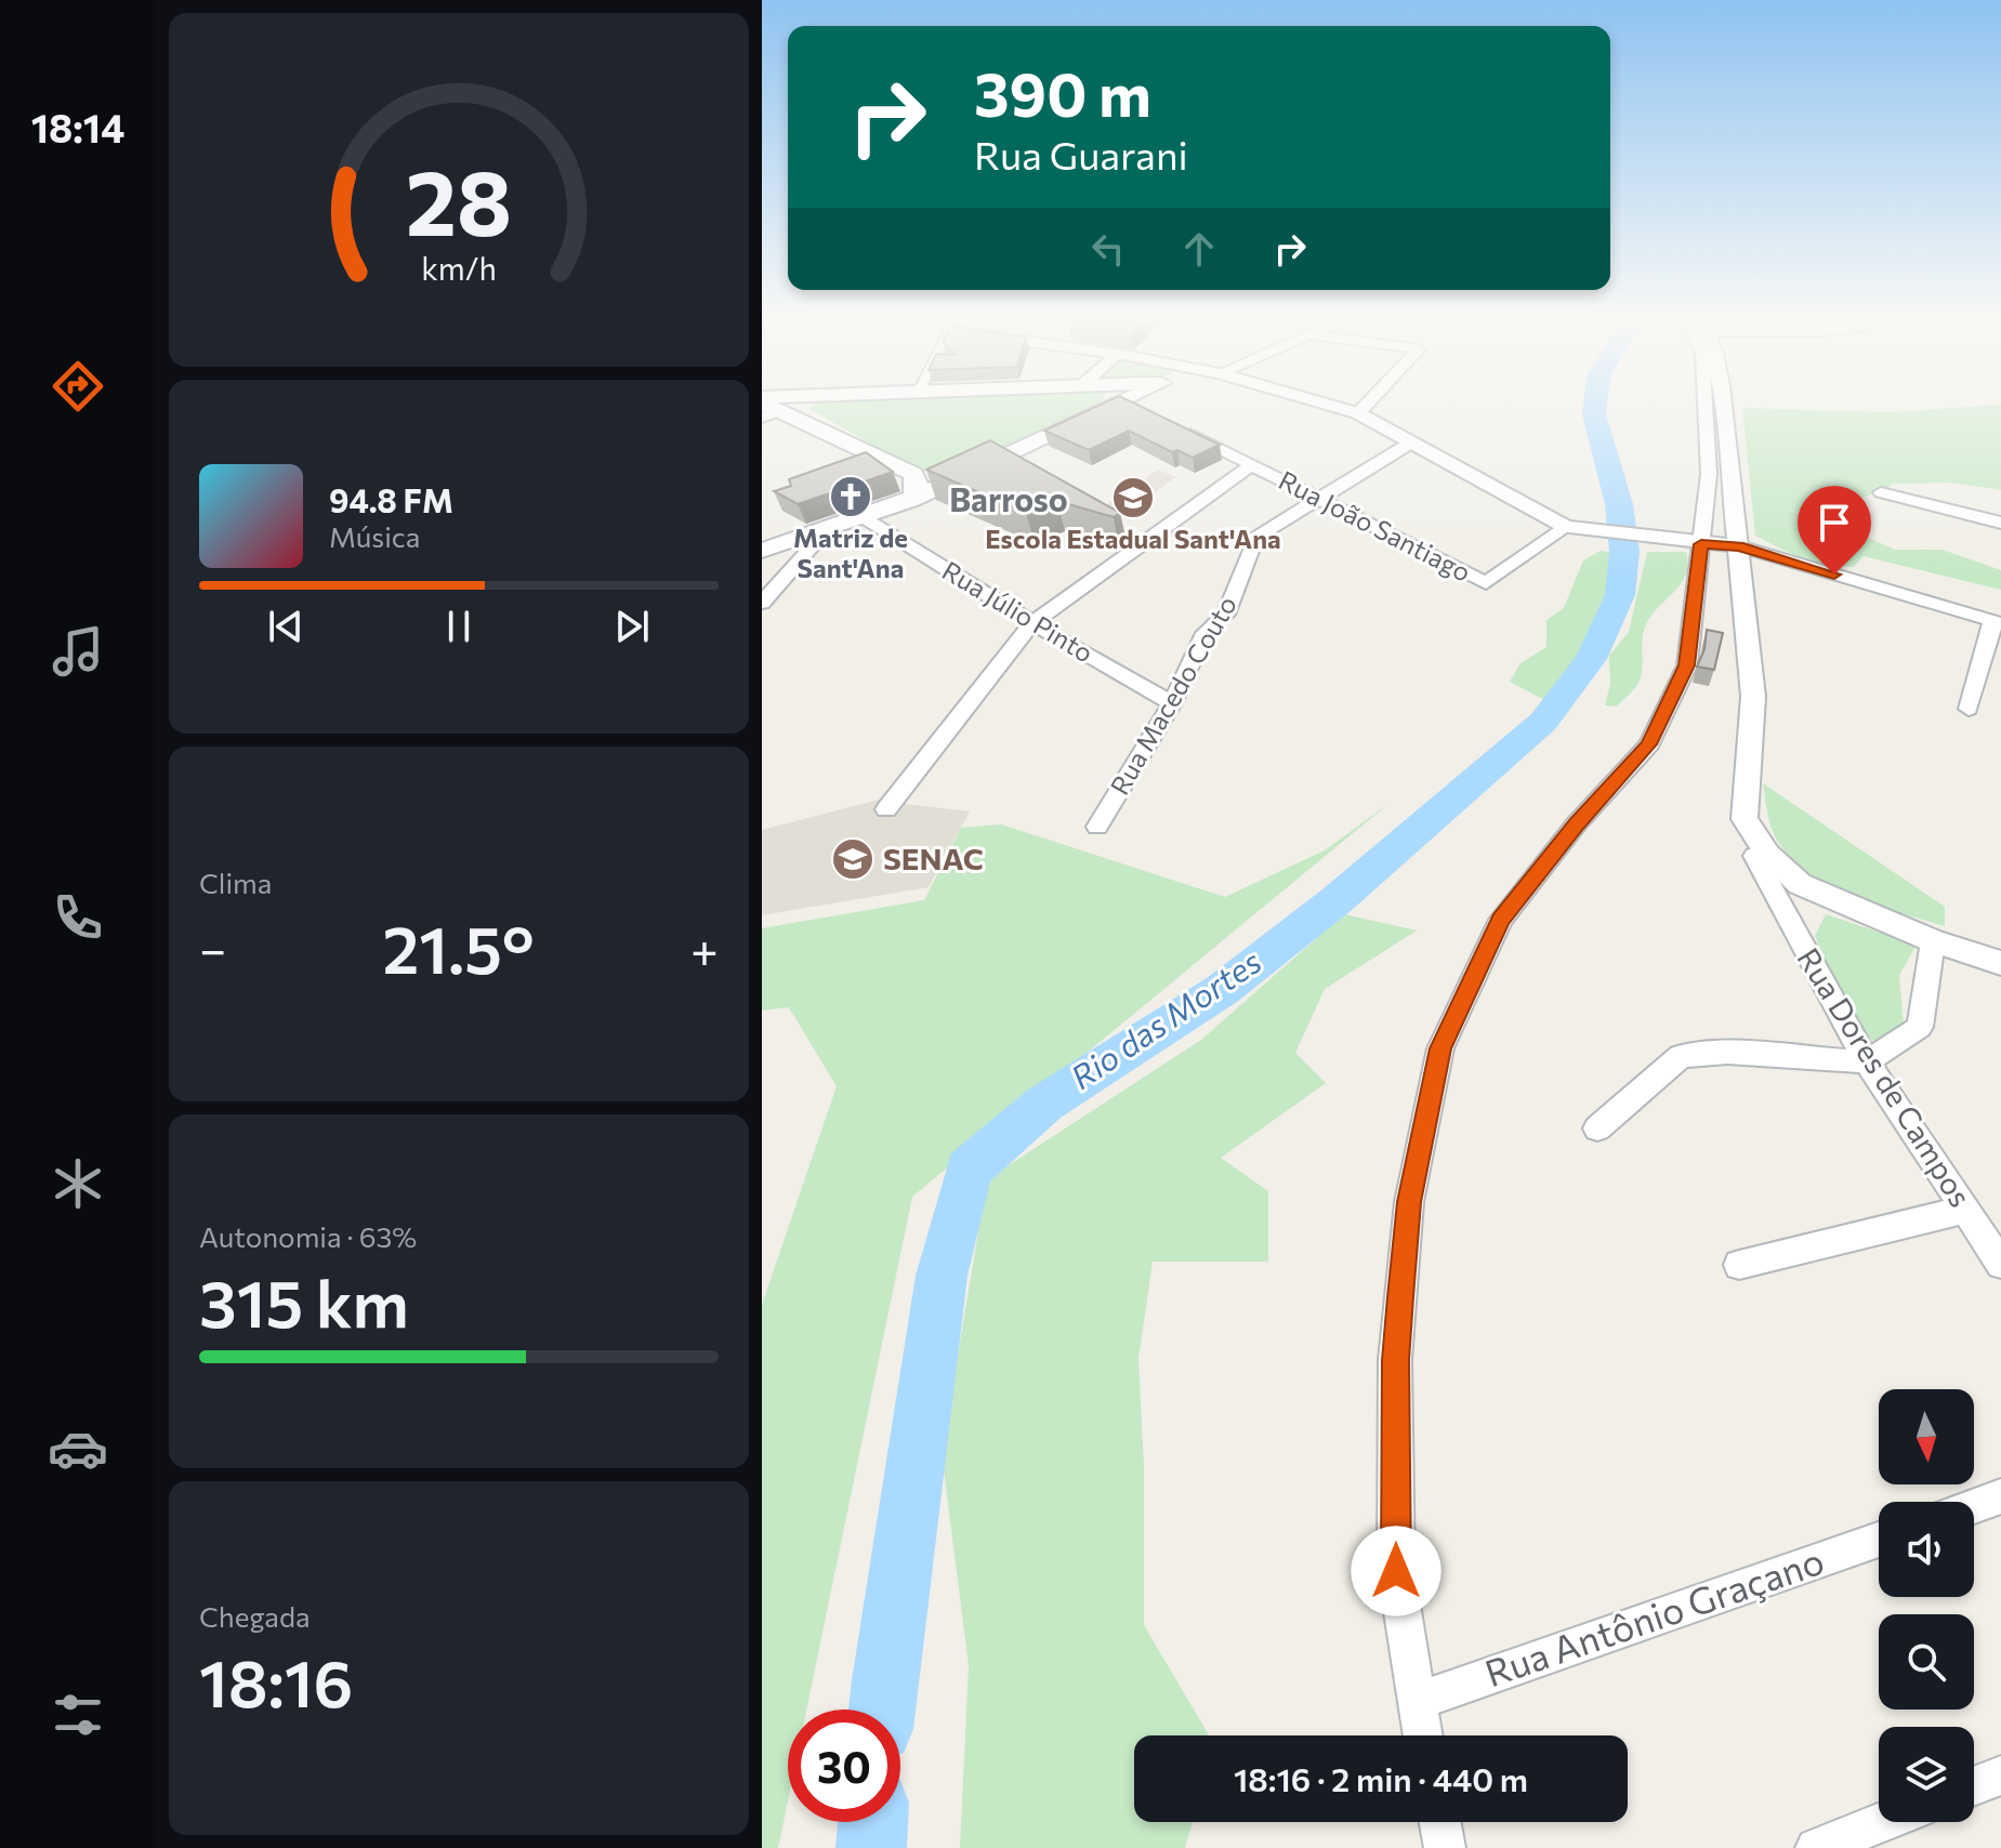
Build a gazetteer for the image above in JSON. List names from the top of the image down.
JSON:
{
  "streets": {
    "street": [
      "Rua João Santiago",
      "Rua Júlio Pinto",
      "Rua Macedo Couto",
      "Rua Dores de Campos",
      "Rua Antônio Graçano"
    ]
  },
  "crossings": [
    ["Rua João Santiago", "Rua Macedo Couto"],
    ["Rua Júlio Pinto", "Rua Macedo Couto"]
  ],
  "districts": ["Barroso"],
  "water": ["Rio das Mortes"],
  "places": {
    "church": ["Matriz de Sant'Ana"],
    "school or university": ["Escola Estadual Sant'Ana", "SENAC"]
  },
  "north": "bottom",
  "page": {
    "tabs": "18:14",
    "turn": ["390 m", "Rua Guarani"],
    "song": ["94.8 FM", "Música"],
    "tile": [
      "Clima",
      ["Autonomia · 63%", "315 km"],
      ["Chegada", "18:16"]
    ],
    "heat": ["−", "21.5°", "+"],
    "limit": "30",
    "trip": "18:16 · 2 min · 440 m",
    "gauge": ["28", "km/h"]
  }
}
